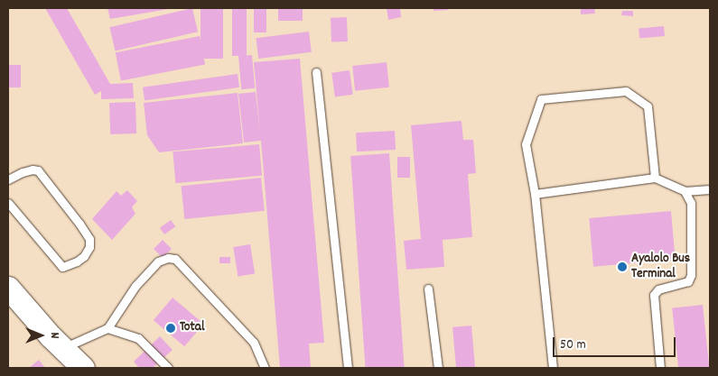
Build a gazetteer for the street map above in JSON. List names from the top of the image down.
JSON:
{
  "places": ["Ayalolo Bus Terminal", "Total"],
  "scale_bar": "50 m",
  "north": "right"
}
